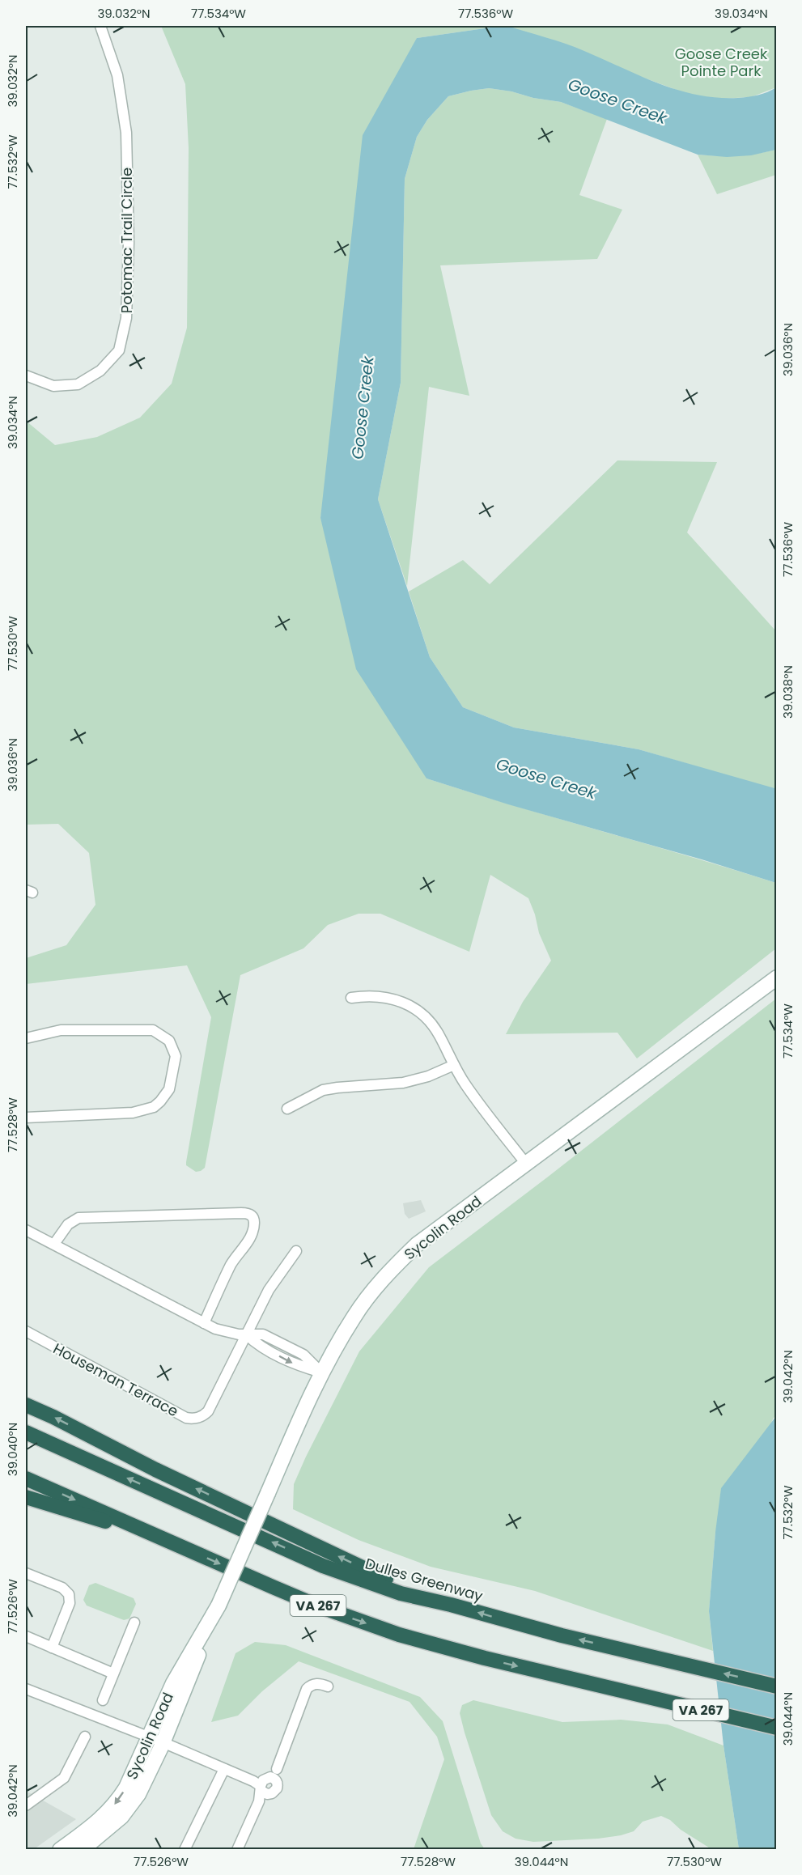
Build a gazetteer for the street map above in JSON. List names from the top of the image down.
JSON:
{
  "streets": {
    "highway": ["Dulles Greenway", "VA 267"],
    "main road": ["Sycolin Road"],
    "street": ["Potomac Trail Circle", "Houseman Terrace"]
  },
  "water": ["Goose Creek"],
  "parks": ["Goose Creek Pointe Park"],
  "coordinates": [
    "39.032°N",
    "77.534°W",
    "77.536°W",
    "39.034°N",
    "77.532°W",
    "39.036°N",
    "77.530°W",
    "39.038°N",
    "77.528°W",
    "39.042°N",
    "39.040°N",
    "77.526°W",
    "39.044°N"
  ]
}
